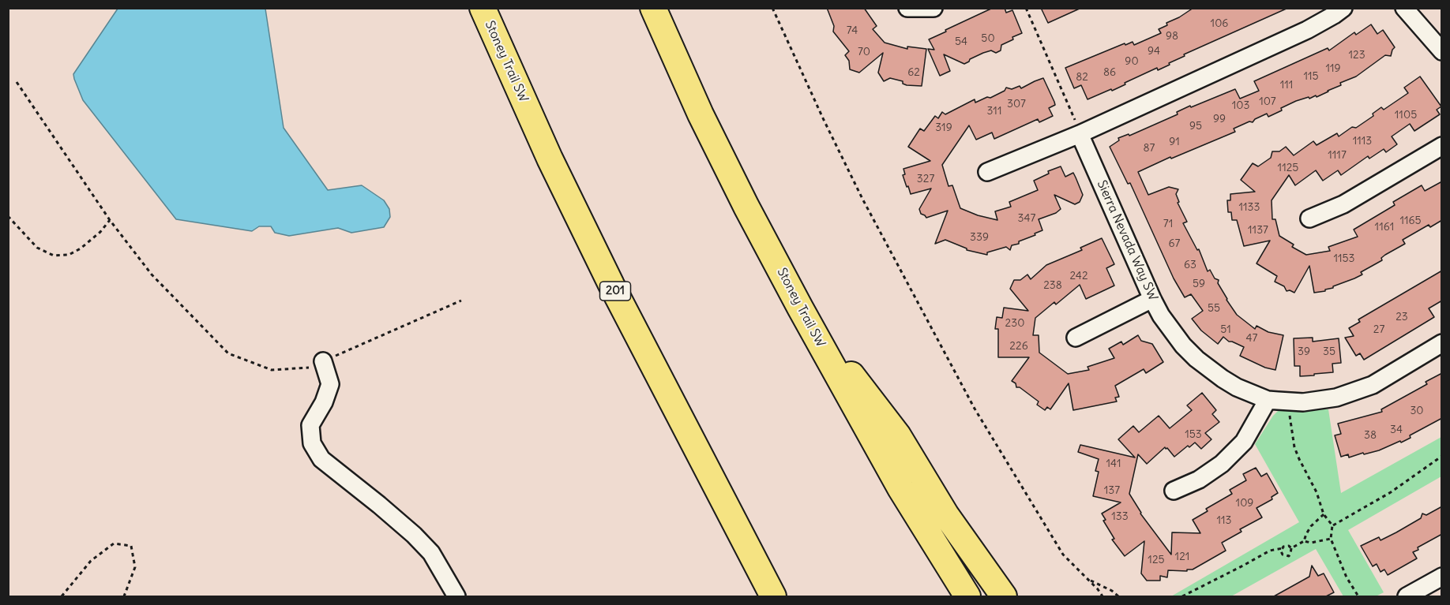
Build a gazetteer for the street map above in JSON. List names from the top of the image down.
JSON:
{
  "streets": {
    "highway": ["Stoney Trail SW", "201"],
    "street": ["Sierra Nevada Way SW"]
  },
  "house_numbers": [
    "106",
    "74",
    "98",
    "50",
    "54",
    "94",
    "70",
    "123",
    "90",
    "119",
    "62",
    "86",
    "115",
    "82",
    "111",
    "107",
    "307",
    "103",
    "311",
    "1105",
    "99",
    "95",
    "319",
    "1113",
    "91",
    "87",
    "1117",
    "1125",
    "327",
    "1133",
    "347",
    "1165",
    "71",
    "1161",
    "1137",
    "339",
    "67",
    "1153",
    "63",
    "242",
    "59",
    "238",
    "55",
    "23",
    "230",
    "51",
    "27",
    "47",
    "226",
    "39",
    "35",
    "30",
    "34",
    "153",
    "38",
    "141",
    "137",
    "109",
    "133",
    "113",
    "121",
    "125"
  ]
}
